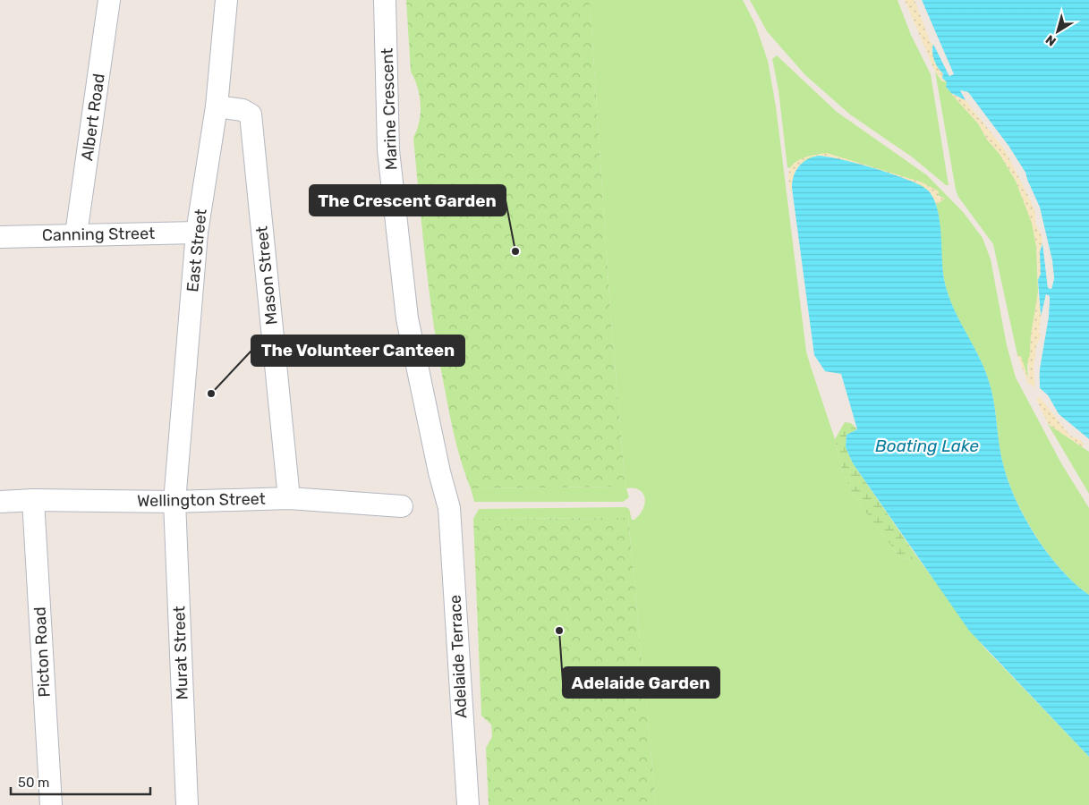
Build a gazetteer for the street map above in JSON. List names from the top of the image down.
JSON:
{
  "streets": {
    "street": [
      "Marine Crescent",
      "Albert Road",
      "Canning Street",
      "East Street",
      "Mason Street",
      "Wellington Street",
      "Picton Road",
      "Murat Street",
      "Adelaide Terrace"
    ]
  },
  "crossings": [
    ["Marine Crescent", "Adelaide Terrace"],
    ["Albert Road", "Canning Street"],
    ["Canning Street", "East Street"],
    ["East Street", "Mason Street"],
    ["East Street", "Wellington Street"],
    ["East Street", "Murat Street"],
    ["Mason Street", "Wellington Street"],
    ["Wellington Street", "Picton Road"],
    ["Wellington Street", "Murat Street"]
  ],
  "water": ["Boating Lake"],
  "places": ["The Crescent Garden", "The Volunteer Canteen", "Adelaide Garden"],
  "scale_bar": "50 m",
  "north": "bottom left"
}
